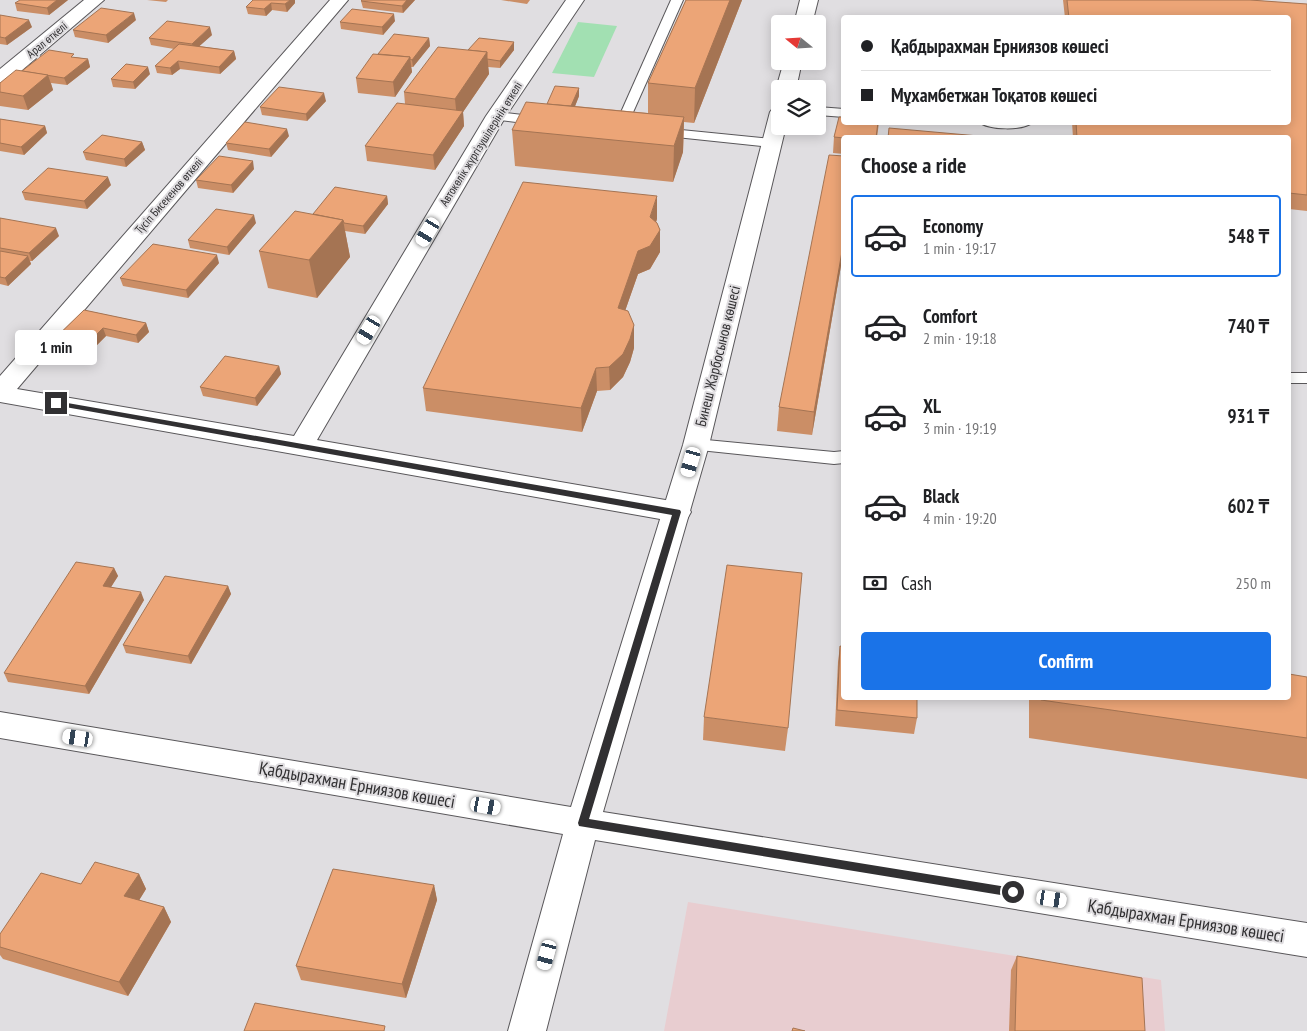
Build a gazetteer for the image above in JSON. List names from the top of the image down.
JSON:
{
  "streets": {
    "street": [
      "Арал өткелі",
      "Автокөлік жүргізушілерінің өткелі",
      "Түсіп Бисекенов өткелі",
      "Бинеш Жарбосынов көшесі",
      "Қабдырахман Ерниязов көшесі"
    ]
  },
  "crossings": [
    ["Бинеш Жарбосынов көшесі", "Қабдырахман Ерниязов көшесі"]
  ],
  "north": "left",
  "page": {
    "banner": ["Қабдырахман Ерниязов көшесі", "Мұхамбетжан Тоқатов көшесі"],
    "heading": "Choose a ride",
    "list": [
      {
        "name": "Economy",
        "note": "1 min · 19:17",
        "value": "548 ₸"
      },
      {
        "name": "Comfort",
        "note": "2 min · 19:18",
        "value": "740 ₸"
      },
      {
        "name": "XL",
        "note": "3 min · 19:19",
        "value": "931 ₸"
      },
      {
        "name": "Black",
        "note": "4 min · 19:20",
        "value": "602 ₸"
      }
    ],
    "bubble": "1 min",
    "pay": ["Cash", "250 m"],
    "buttons": "Confirm"
  }
}
